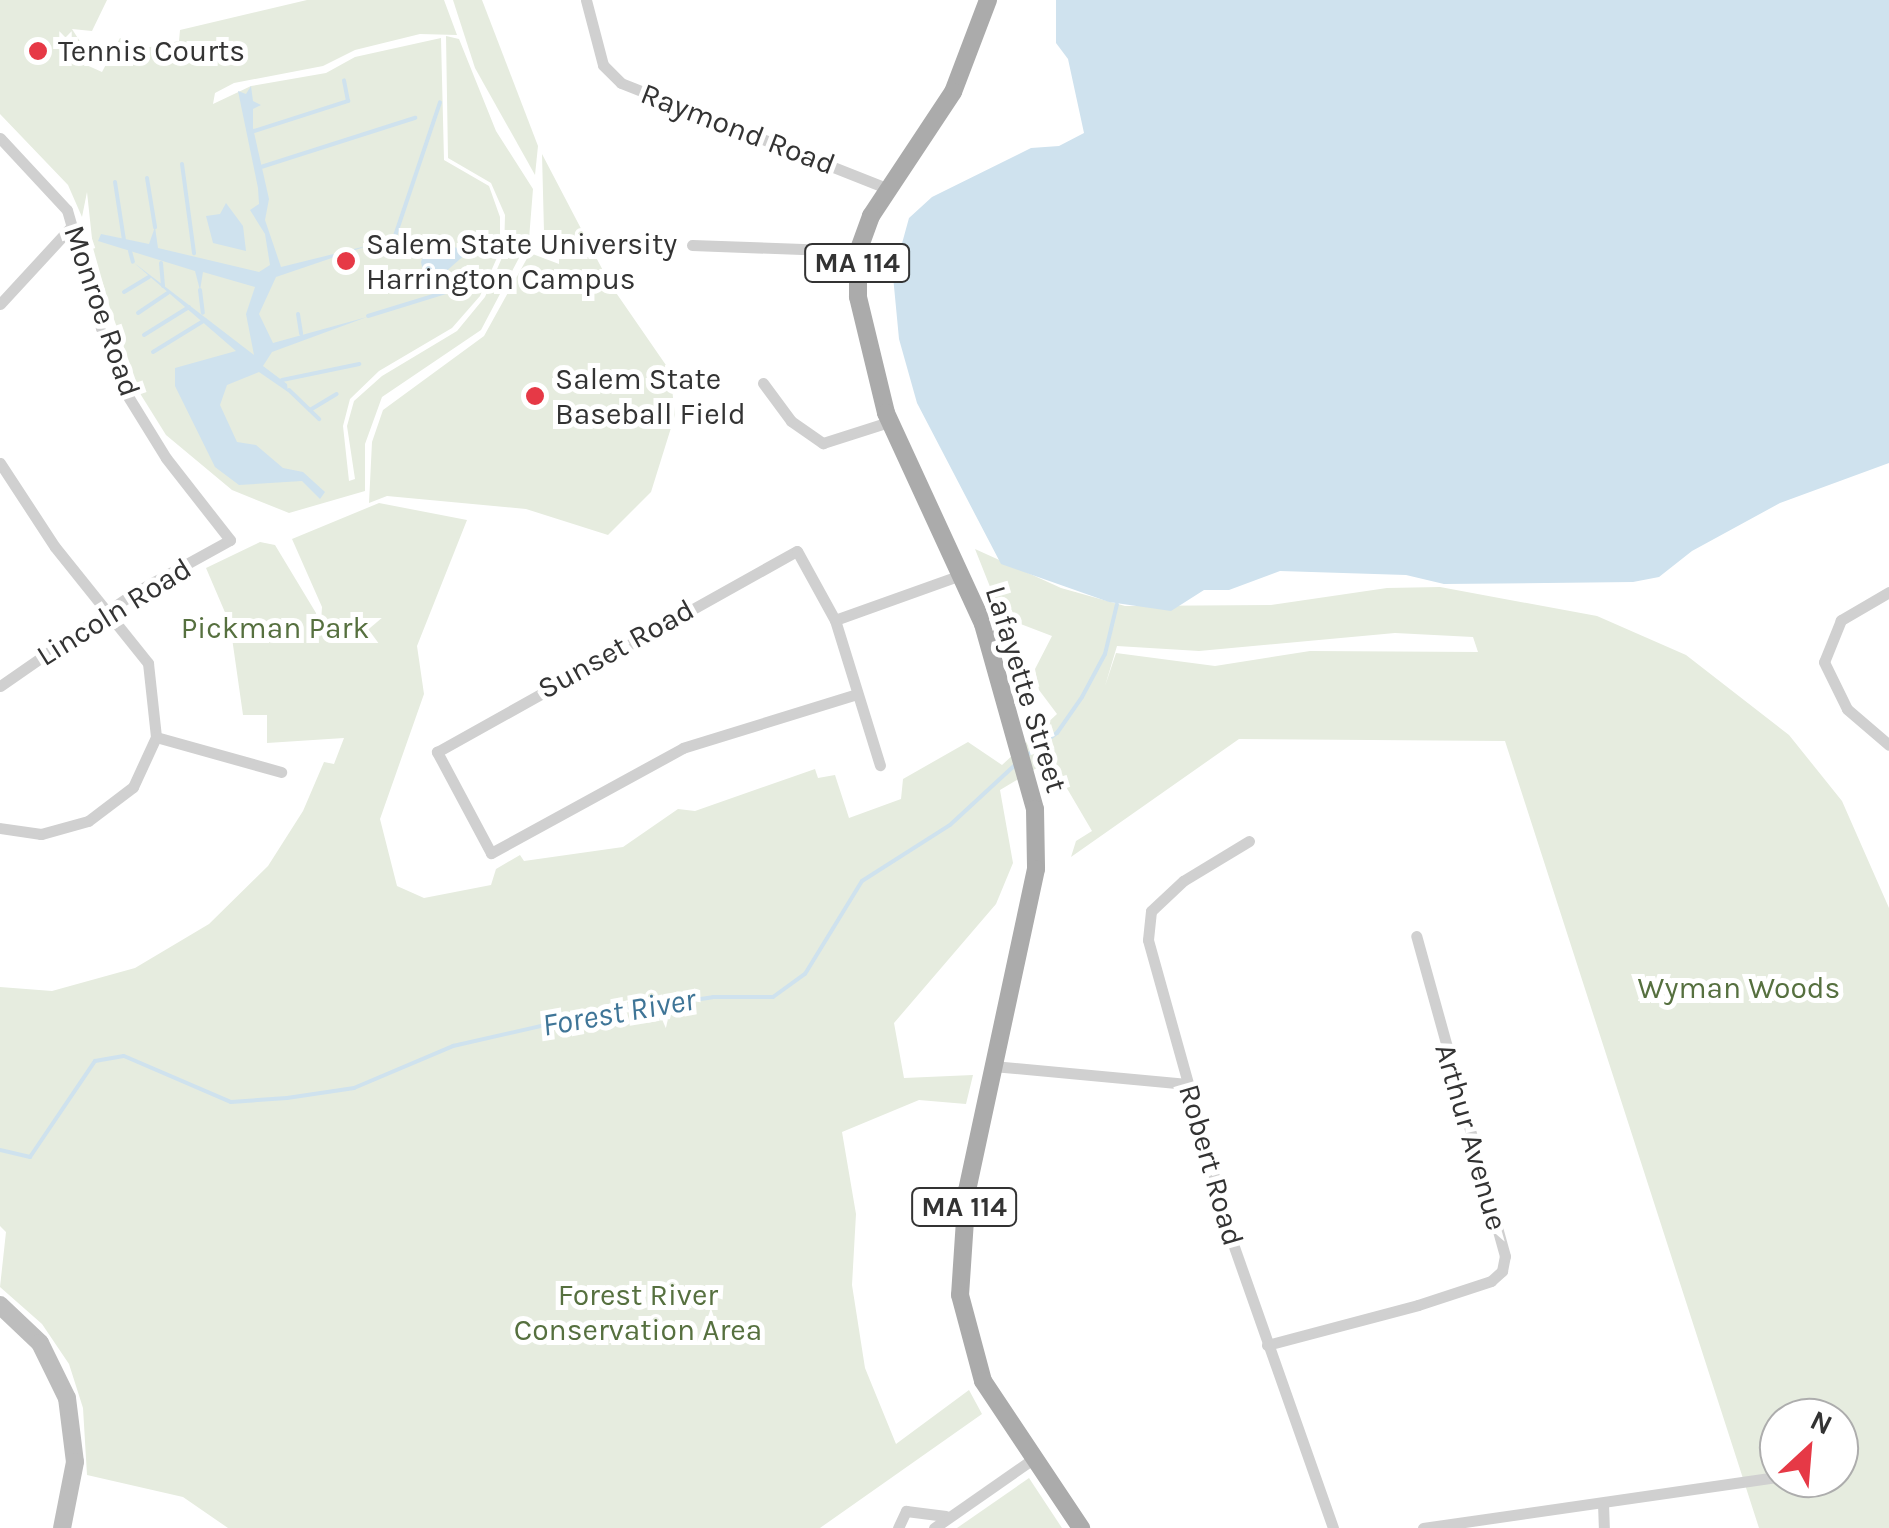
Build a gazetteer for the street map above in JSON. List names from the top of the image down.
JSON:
{
  "streets": {
    "main road": ["MA 114", "Lafayette Street"],
    "street": [
      "Raymond Road",
      "Monroe Road",
      "Lincoln Road",
      "Sunset Road",
      "Arthur Avenue",
      "Robert Road"
    ]
  },
  "crossings": [
    ["Raymond Road", "Lafayette Street"],
    ["Monroe Road", "Lincoln Road"],
    ["Arthur Avenue", "Robert Road"]
  ],
  "water": ["Forest River"],
  "parks": ["Pickman Park", "Wyman Woods", "Forest River Conservation Area"],
  "places": ["Tennis Courts", "Salem State University Harrington Campus", "Salem State Baseball Field"],
  "north": "top right"
}
